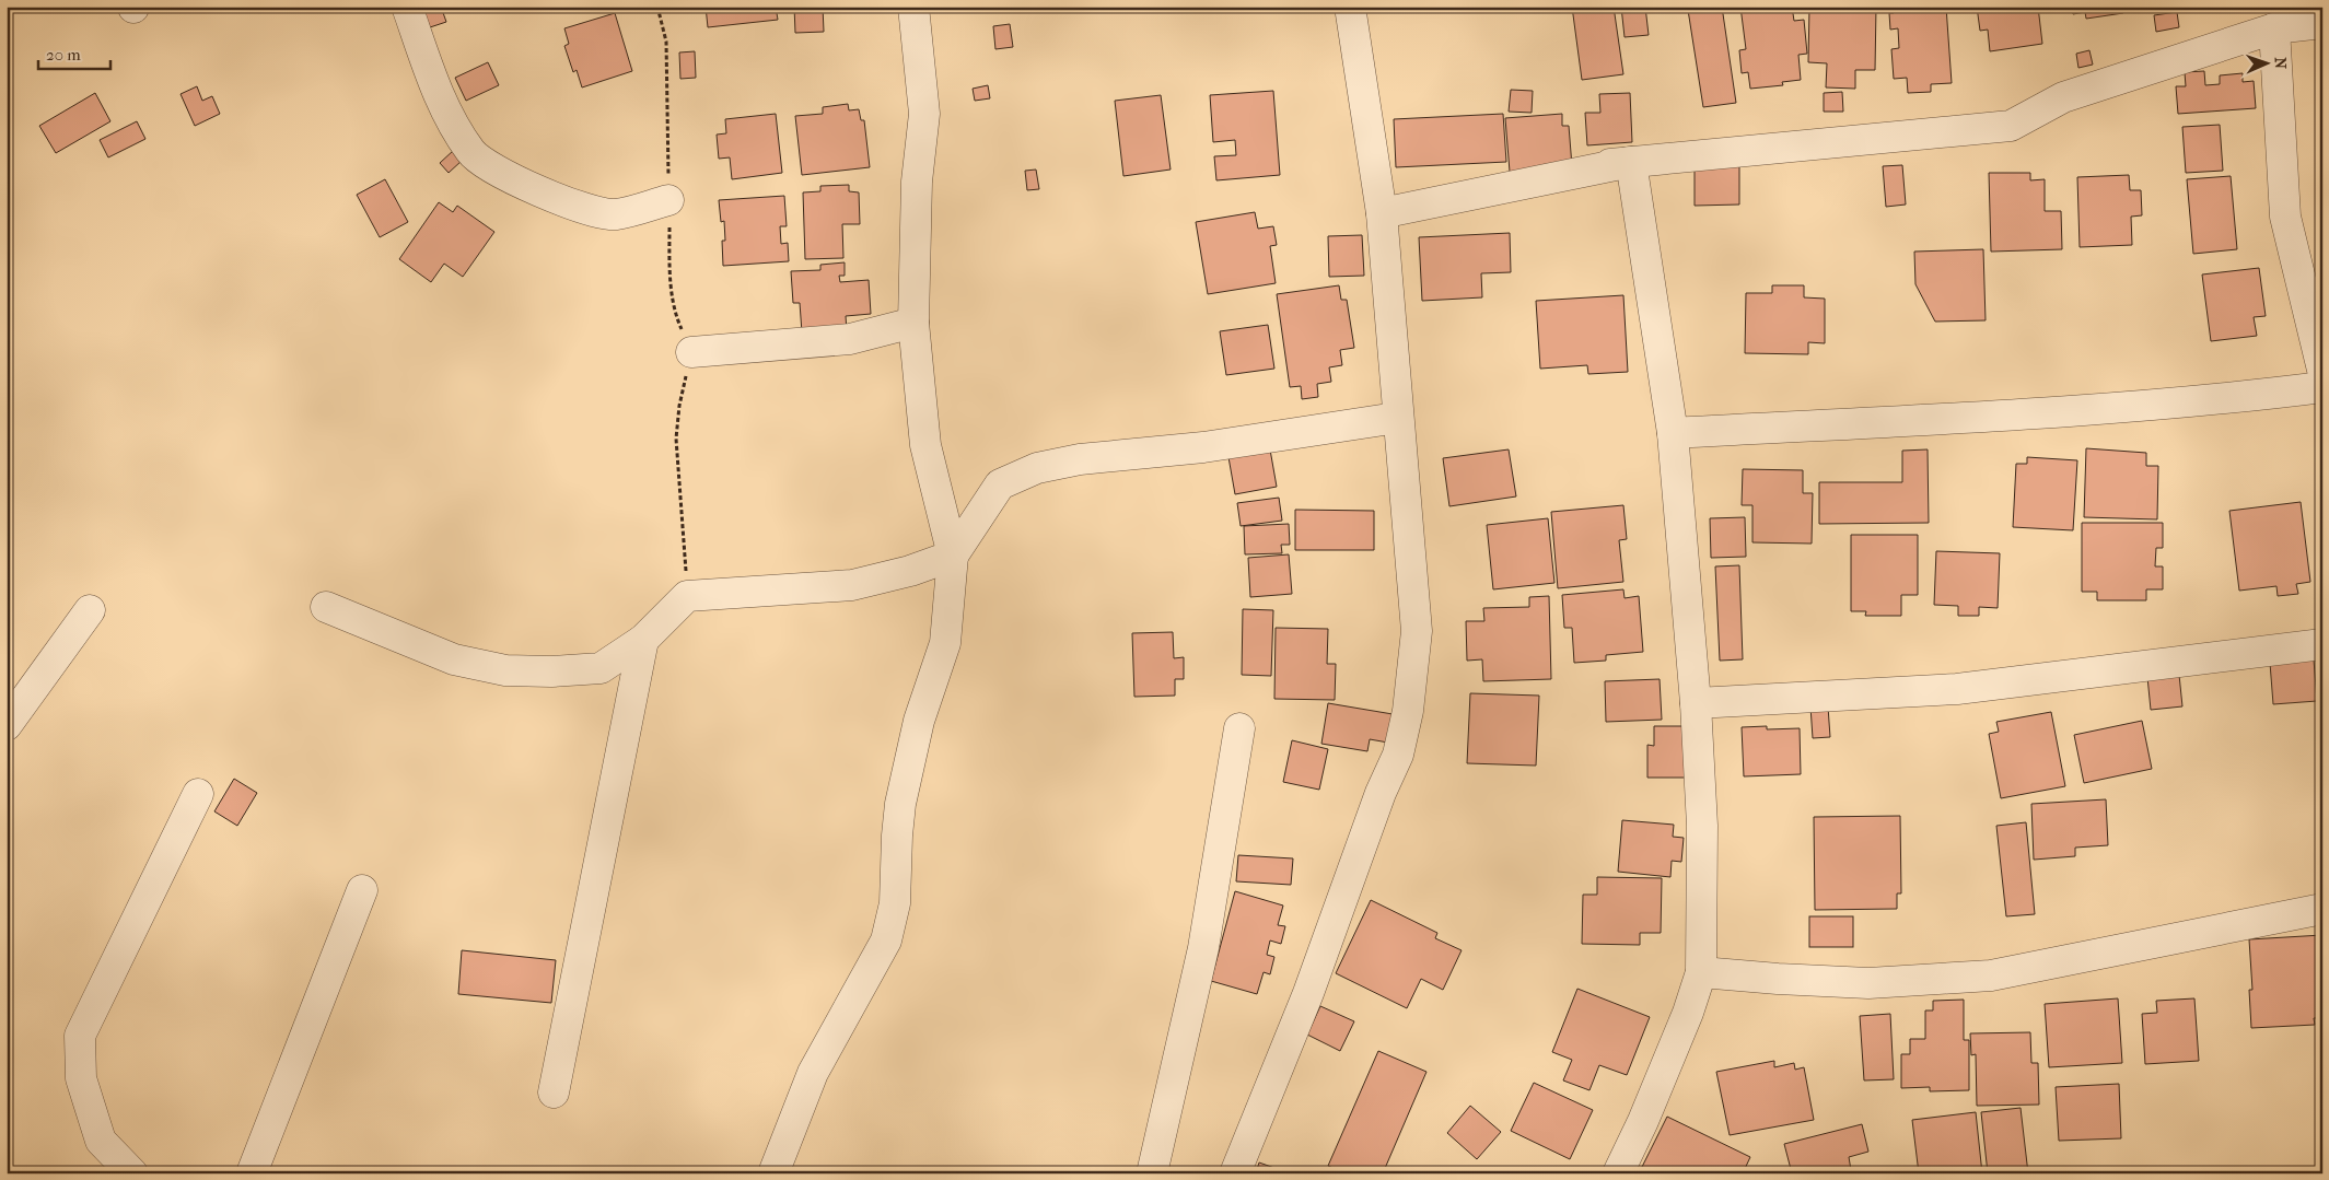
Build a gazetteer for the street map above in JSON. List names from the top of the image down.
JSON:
{
  "scale_bar": "20 m",
  "north": "right"
}
